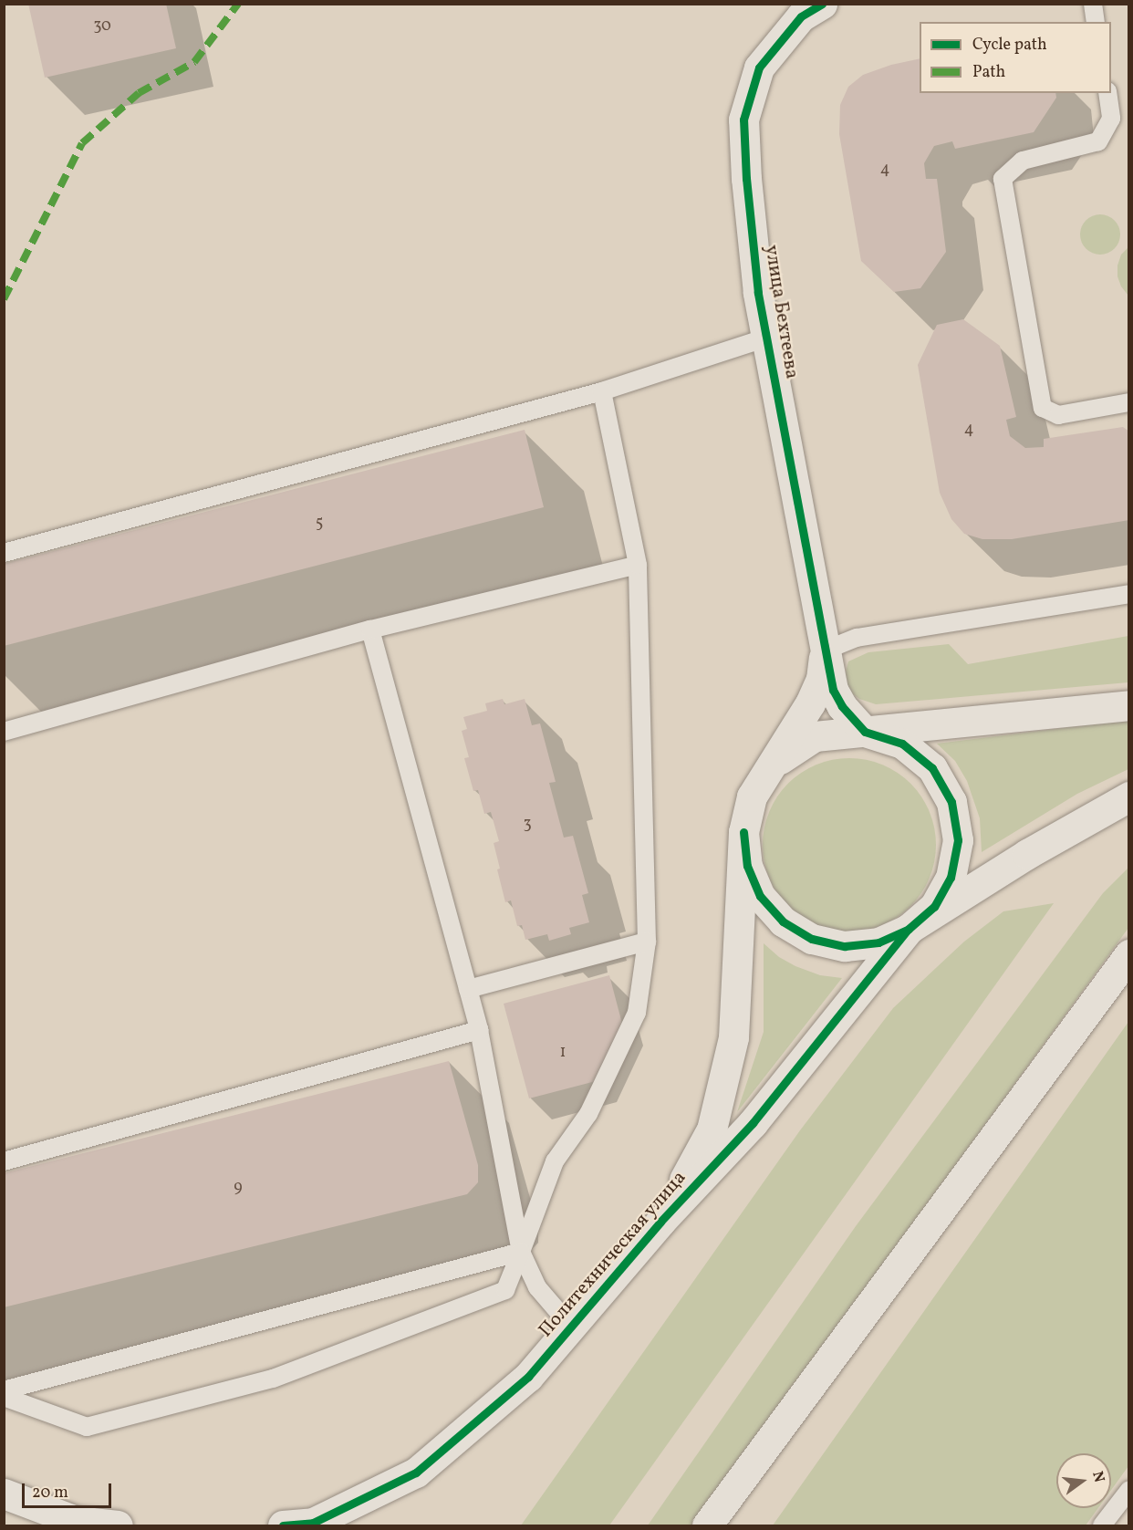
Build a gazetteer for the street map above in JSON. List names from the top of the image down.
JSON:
{
  "streets": {
    "street": ["улица Бехтеева", "Политехническая улица"]
  },
  "house_numbers": [
    "30",
    "4",
    "4",
    "5",
    "3",
    "1",
    "9"
  ],
  "legend": ["Cycle path", "Path"],
  "scale_bar": "20 m",
  "north": "right"
}
